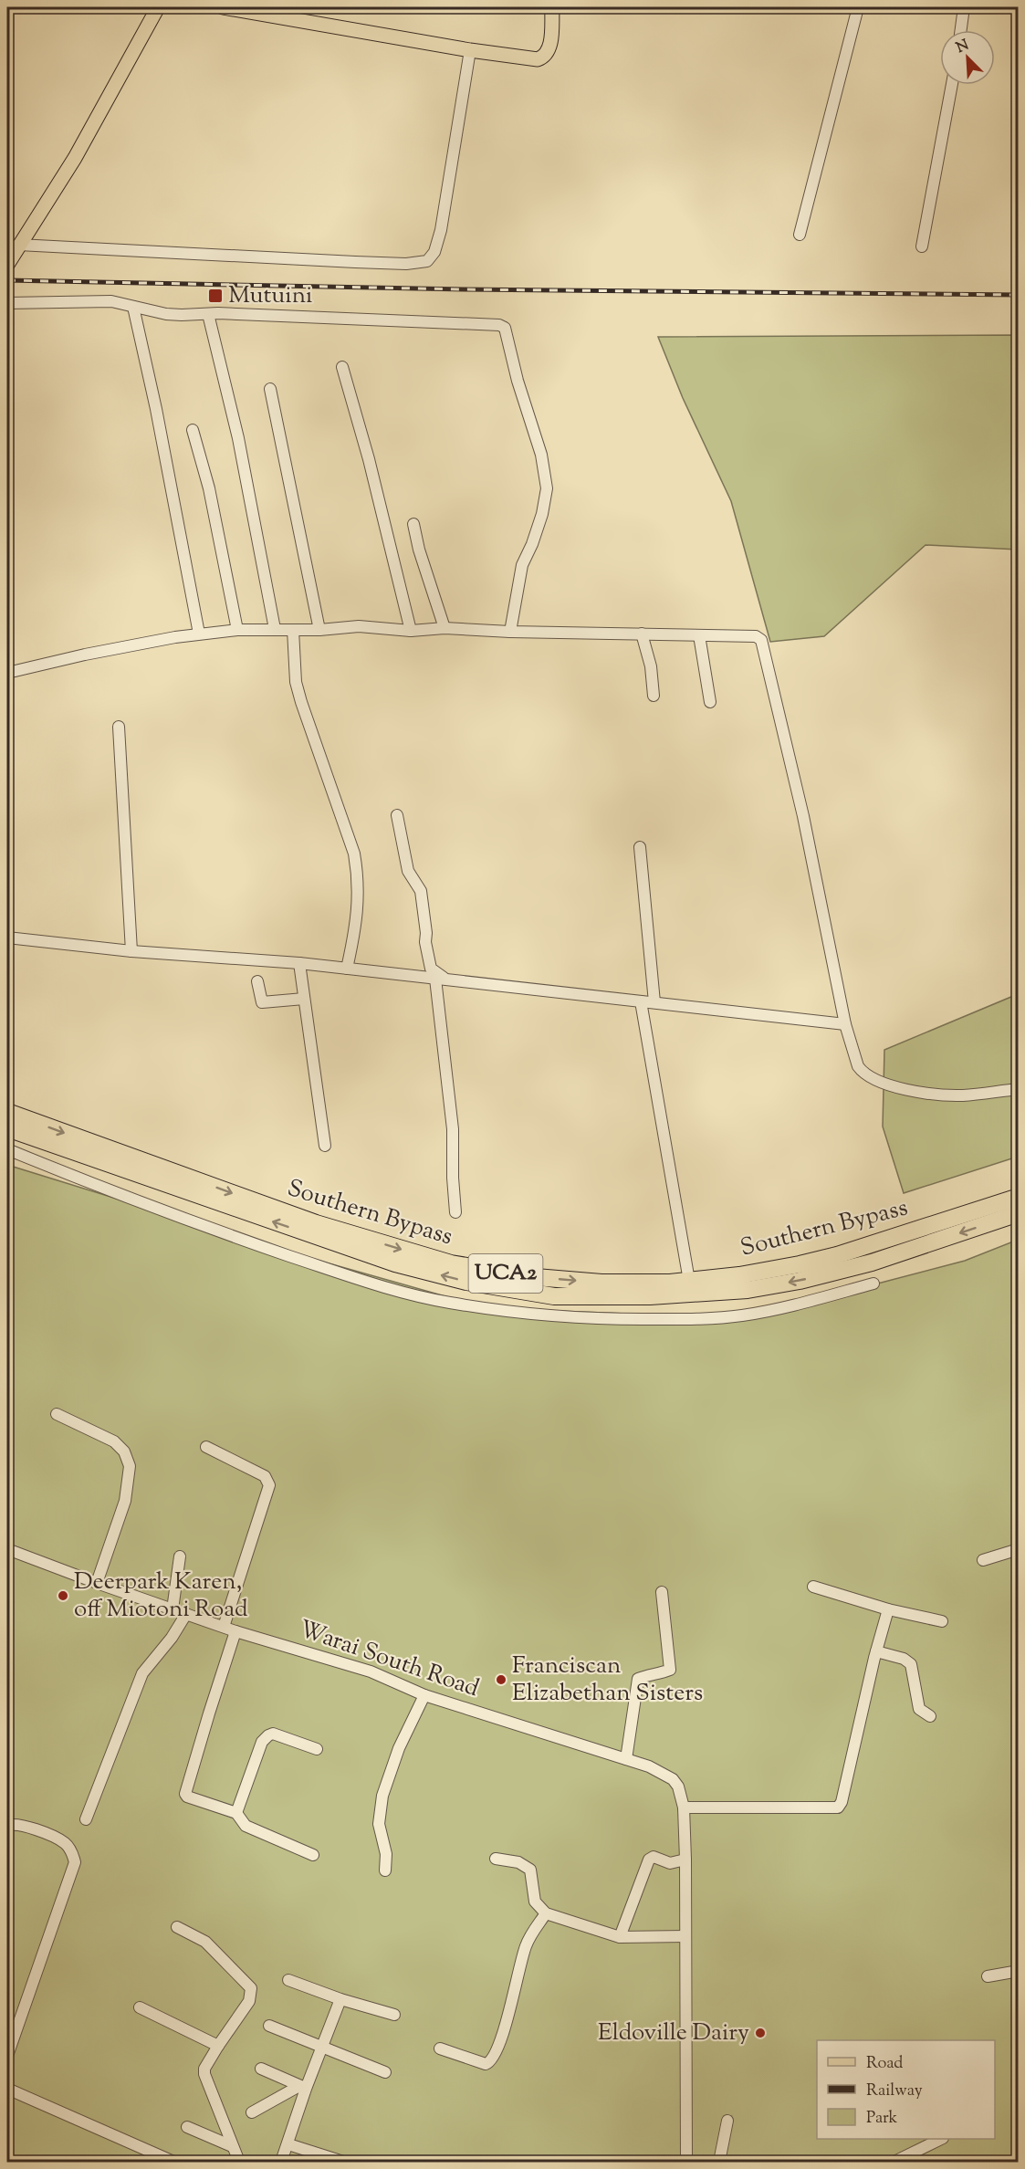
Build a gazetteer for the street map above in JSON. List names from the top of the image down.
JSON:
{
  "streets": {
    "highway": ["Southern Bypass", "UCA2"],
    "street": ["Warai South Road"]
  },
  "places": {
    "transit": ["Mutuini"],
    "other": ["Deerpark Karen, off Miotoni Road", "Franciscan Elizabethan Sisters", "Eldoville Dairy"]
  },
  "legend": ["Road", "Railway", "Park"],
  "north": "top left"
}
